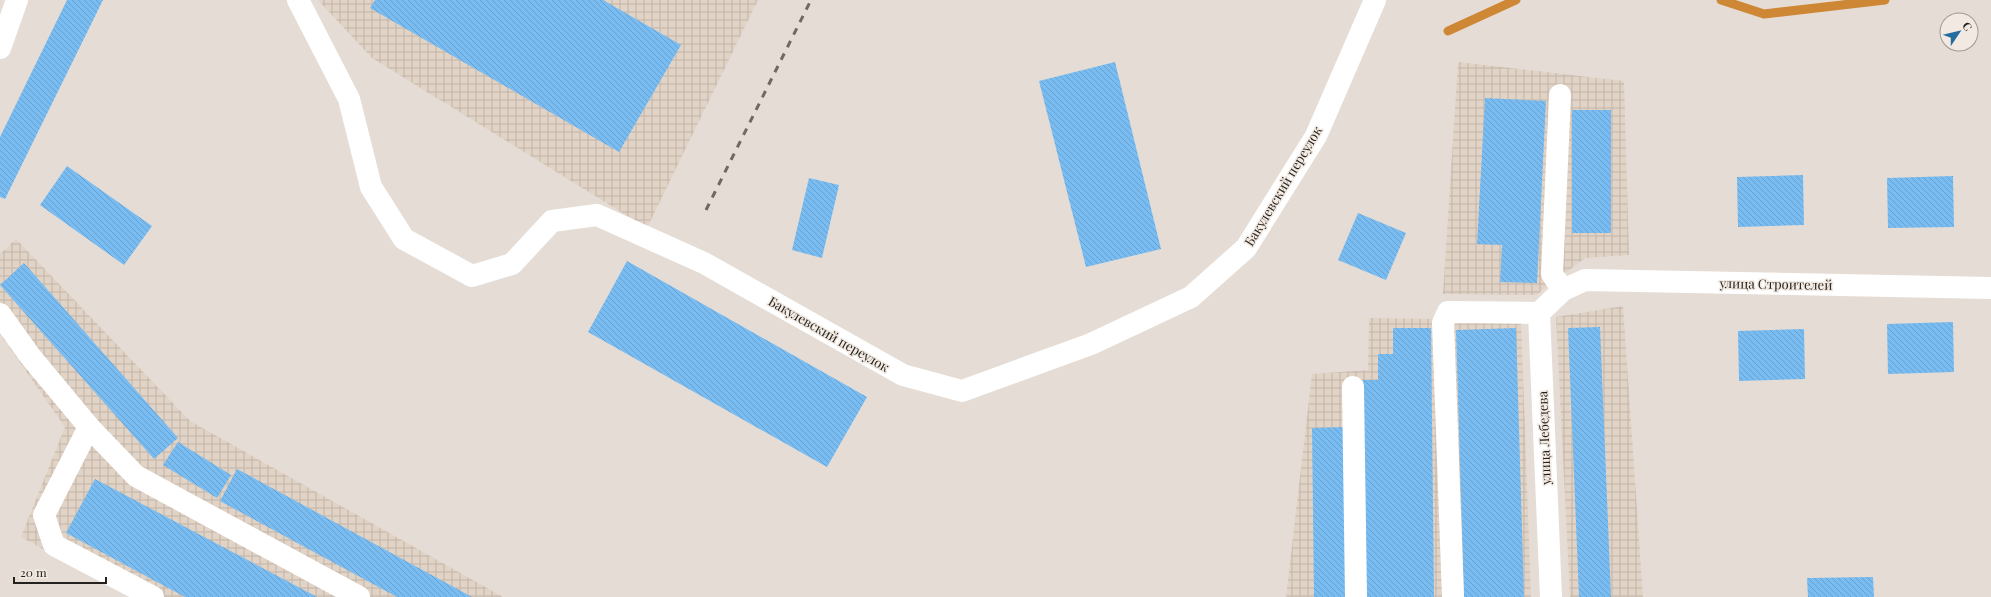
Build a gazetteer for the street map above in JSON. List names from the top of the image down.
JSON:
{
  "streets": {
    "street": ["Бакулевский переулок", "улица Строителей", "улица Лебедева"]
  },
  "scale_bar": "20 m",
  "north": "top right"
}
